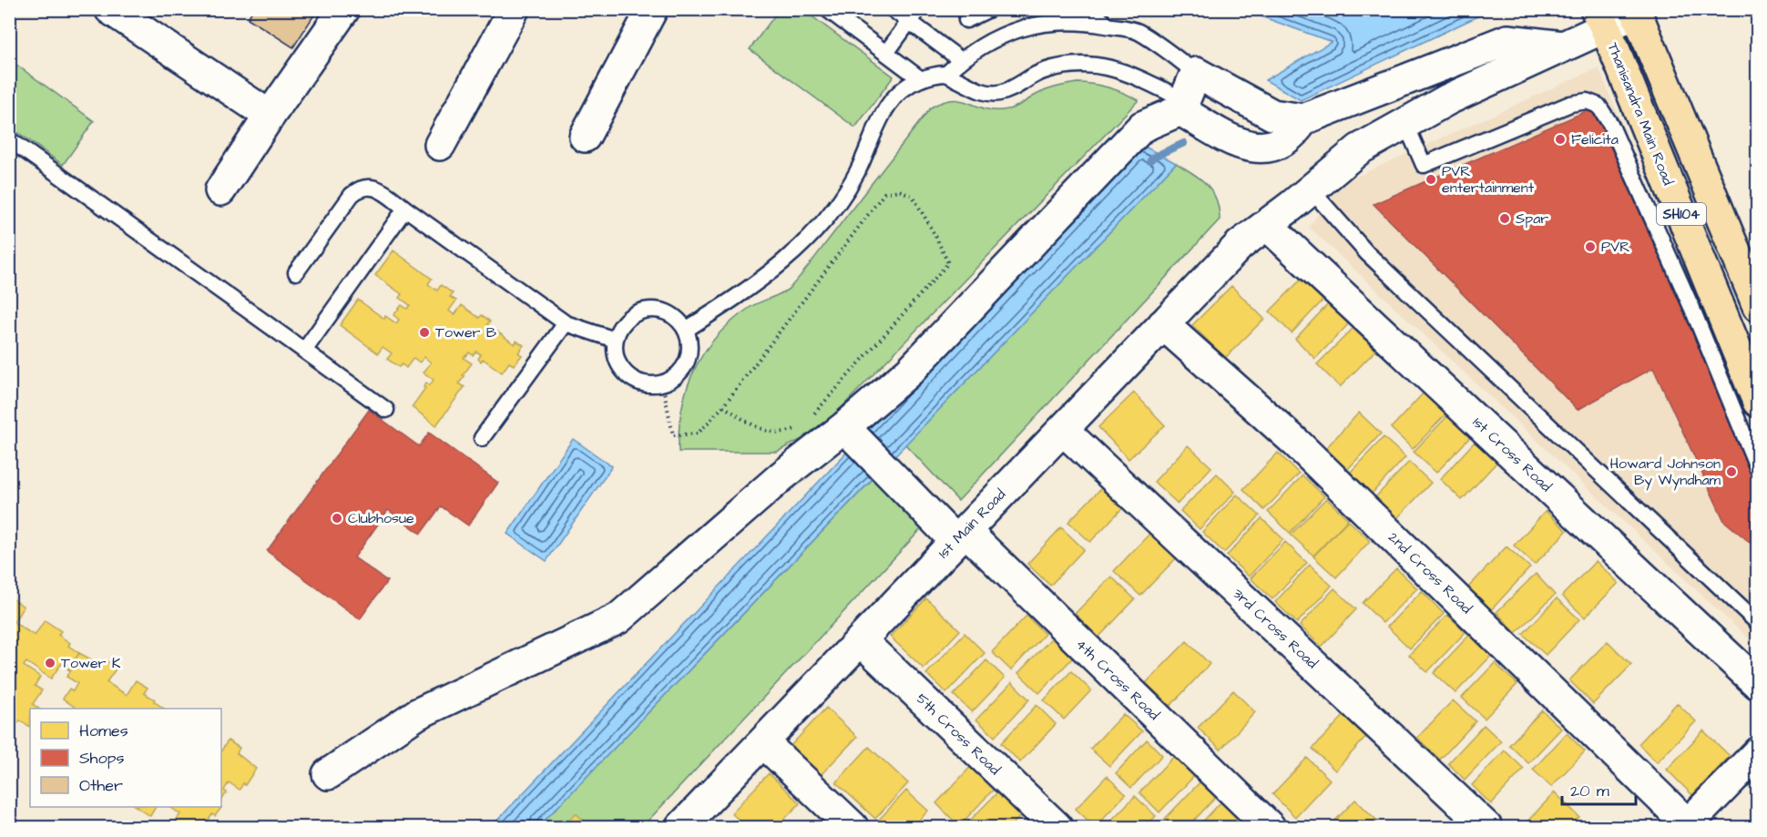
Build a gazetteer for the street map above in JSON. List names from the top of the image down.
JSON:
{
  "streets": {
    "main road": ["Thanisandra Main Road", "SH104"],
    "street": [
      "1st Cross Road",
      "1st Main Road",
      "2nd Cross Road",
      "3rd Cross Road",
      "4th Cross Road",
      "5th Cross Road"
    ]
  },
  "crossings": [
    ["Thanisandra Main Road", "1st Main Road"],
    ["SH104", "1st Main Road"],
    ["1st Cross Road", "1st Main Road"],
    ["1st Main Road", "2nd Cross Road"],
    ["1st Main Road", "3rd Cross Road"],
    ["1st Main Road", "4th Cross Road"],
    ["1st Main Road", "5th Cross Road"]
  ],
  "places": [
    "Felicita",
    "PVR entertainment",
    "Spar",
    "PVR",
    "Tower B",
    "Howard Johnson By Wyndham",
    "Clubhosue",
    "Tower K"
  ],
  "legend": ["Homes", "Shops", "Other"],
  "scale_bar": "20 m"
}
